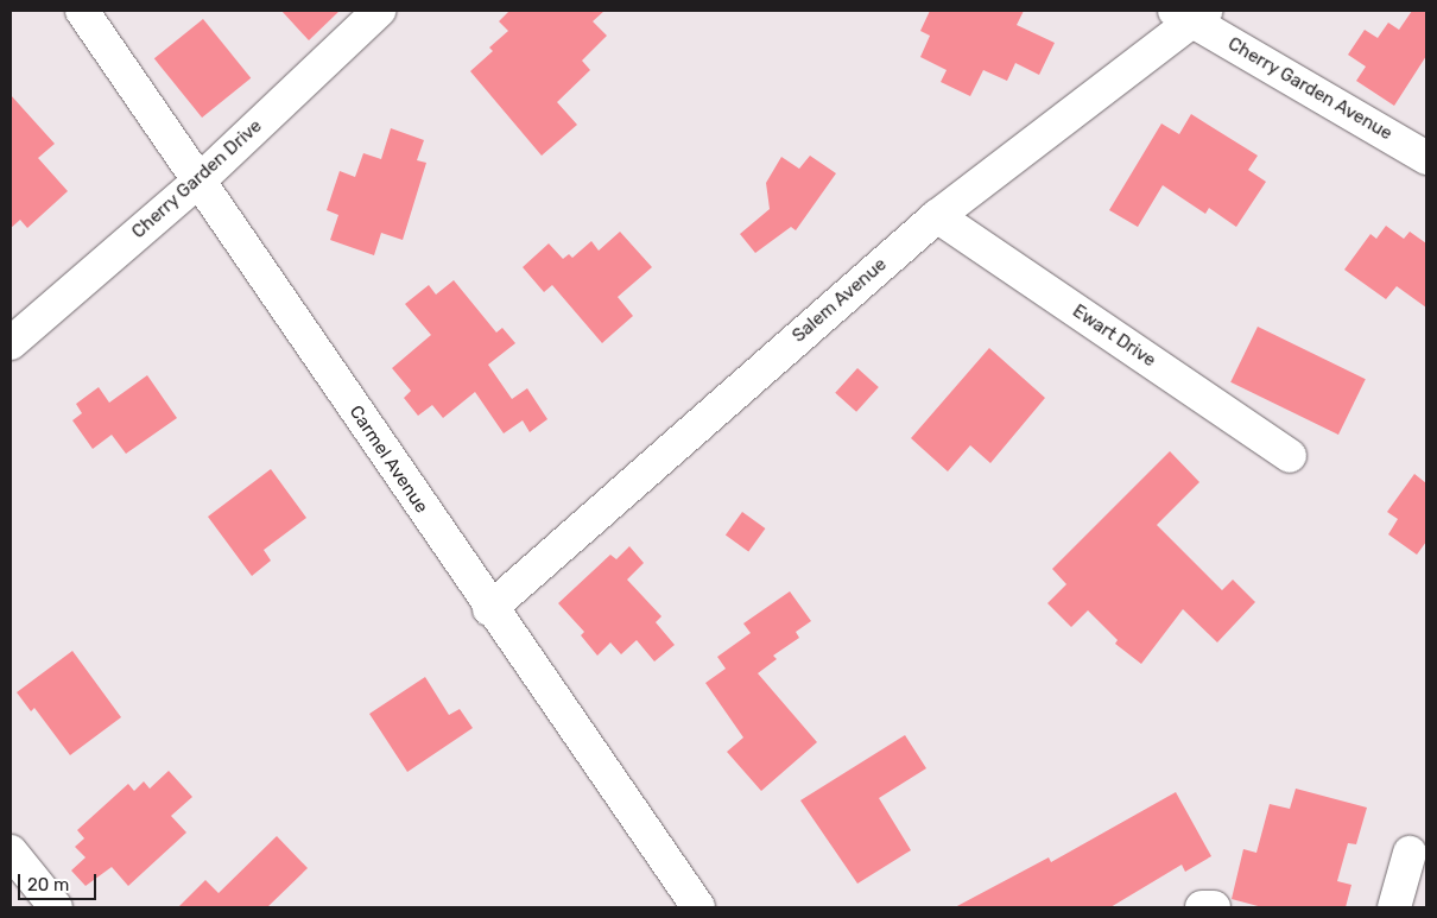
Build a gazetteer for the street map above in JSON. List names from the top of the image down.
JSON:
{
  "streets": {
    "street": [
      "Cherry Garden Avenue",
      "Cherry Garden Drive",
      "Salem Avenue",
      "Ewart Drive",
      "Carmel Avenue"
    ]
  },
  "crossings": [
    ["Cherry Garden Avenue", "Salem Avenue"],
    ["Cherry Garden Drive", "Carmel Avenue"],
    ["Salem Avenue", "Ewart Drive"],
    ["Salem Avenue", "Carmel Avenue"]
  ],
  "scale_bar": "20 m"
}
